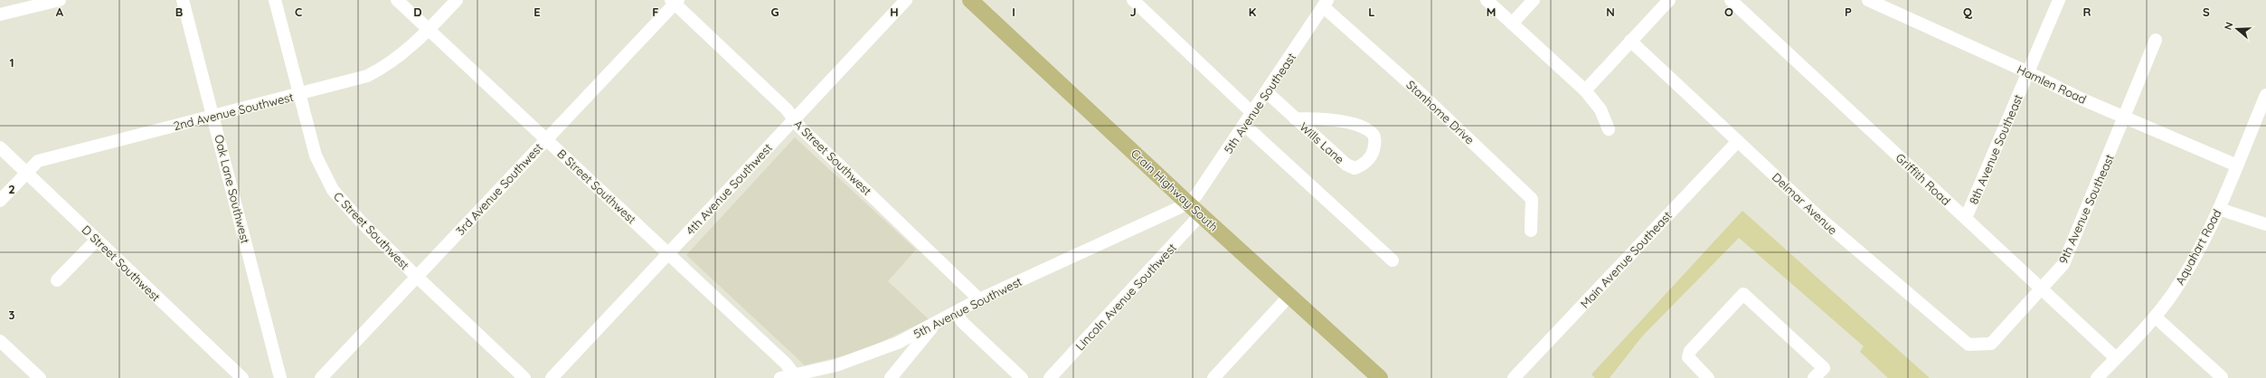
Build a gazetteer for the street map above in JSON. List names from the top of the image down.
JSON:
{
  "streets": {
    "main road": ["Crain Highway South"],
    "street": [
      "Hamlen Road",
      "5th Avenue Southeast",
      "2nd Avenue Southwest",
      "Stanhome Drive",
      "Wills Lane",
      "8th Avenue Southeast",
      "A Street Southwest",
      "Griffith Road",
      "B Street Southwest",
      "Oak Lane Southwest",
      "3rd Avenue Southwest",
      "4th Avenue Southwest",
      "Delmar Avenue",
      "9th Avenue Southeast",
      "C Street Southwest",
      "Aquahart Road",
      "Main Avenue Southeast",
      "D Street Southwest",
      "Lincoln Avenue Southwest",
      "5th Avenue Southwest"
    ]
  },
  "crossings": [
    ["Hamlen Road", "8th Avenue Southeast"],
    ["Hamlen Road", "9th Avenue Southeast"],
    ["Hamlen Road", "Aquahart Road"],
    ["5th Avenue Southeast", "Stanhome Drive"],
    ["5th Avenue Southeast", "Wills Lane"],
    ["5th Avenue Southeast", "Crain Highway South"],
    ["5th Avenue Southeast", "5th Avenue Southwest"],
    ["2nd Avenue Southwest", "B Street Southwest"],
    ["2nd Avenue Southwest", "Oak Lane Southwest"],
    ["2nd Avenue Southwest", "C Street Southwest"],
    ["2nd Avenue Southwest", "D Street Southwest"],
    ["8th Avenue Southeast", "Griffith Road"],
    ["A Street Southwest", "3rd Avenue Southwest"],
    ["A Street Southwest", "4th Avenue Southwest"],
    ["A Street Southwest", "5th Avenue Southwest"],
    ["Griffith Road", "9th Avenue Southeast"],
    ["Griffith Road", "Aquahart Road"],
    ["B Street Southwest", "3rd Avenue Southwest"],
    ["B Street Southwest", "4th Avenue Southwest"],
    ["B Street Southwest", "5th Avenue Southwest"],
    ["3rd Avenue Southwest", "C Street Southwest"],
    ["Crain Highway South", "Lincoln Avenue Southwest"],
    ["Crain Highway South", "5th Avenue Southwest"],
    ["Delmar Avenue", "9th Avenue Southeast"],
    ["Delmar Avenue", "Main Avenue Southeast"]
  ],
  "north": "left",
  "grid": {
    "columns": [
      "A",
      "B",
      "C",
      "D",
      "E",
      "F",
      "G",
      "H",
      "I",
      "J",
      "K",
      "L",
      "M",
      "N",
      "O",
      "P",
      "Q",
      "R",
      "S"
    ],
    "rows": ["1", "2", "3"]
  }
}
